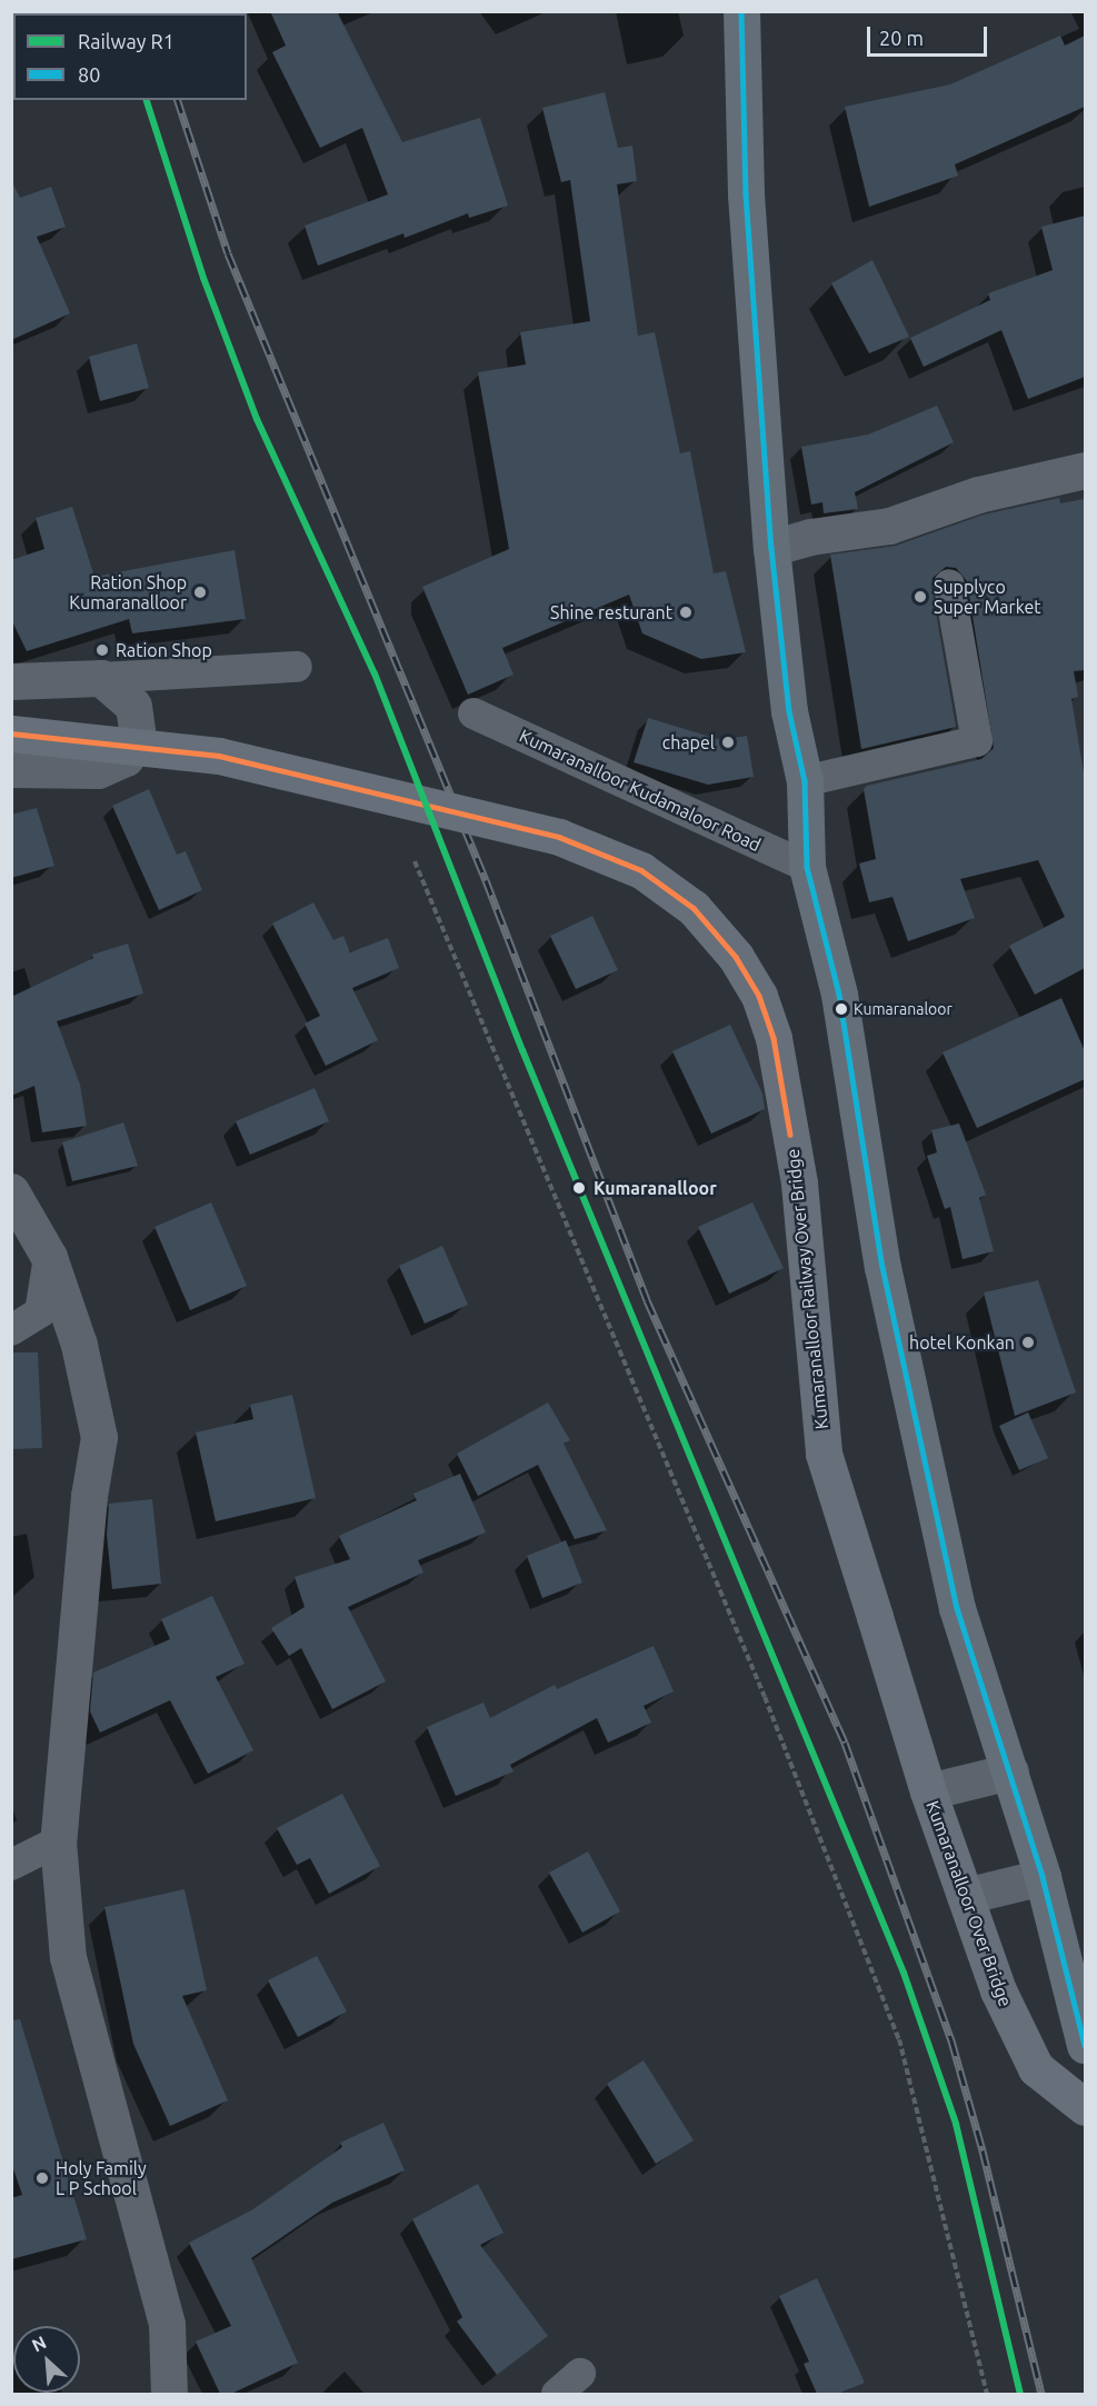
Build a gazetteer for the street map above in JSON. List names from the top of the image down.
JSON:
{
  "streets": {
    "main road": ["Kumaranalloor Railway Over Bridge", "Kumaranalloor Over Bridge"],
    "street": ["Kumaranalloor Kudamaloor Road"]
  },
  "crossings": [
    ["Kumaranalloor Railway Over Bridge", "Kumaranalloor Over Bridge"]
  ],
  "places": [
    "Ration Shop Kumaranalloor",
    "Supplyco Super Market",
    "Shine resturant",
    "Ration Shop",
    "chapel",
    "Kumaranaloor",
    "Kumaranalloor",
    "hotel Konkan",
    "Holy Family L P School"
  ],
  "lines": ["transit line 80", "rail line R1"],
  "legend": ["Railway R1", "80"],
  "scale_bar": "20 m",
  "north": "top left"
}
